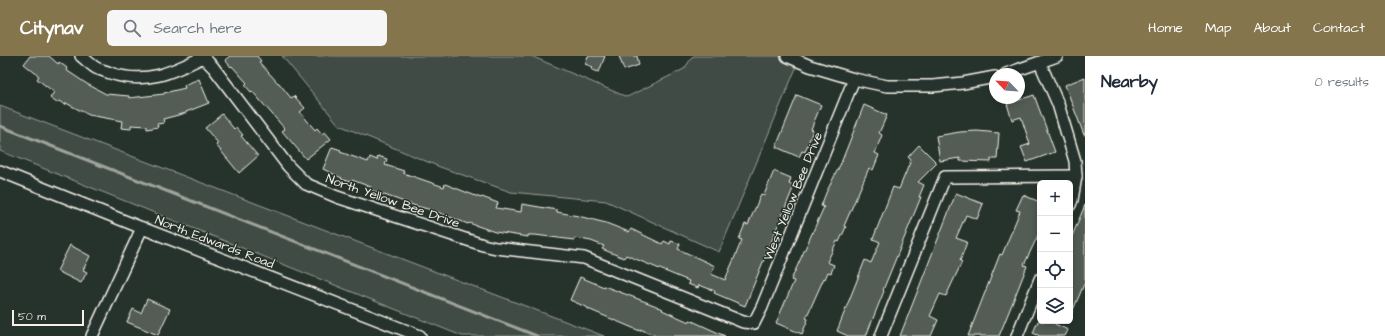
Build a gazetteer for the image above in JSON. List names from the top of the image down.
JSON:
{
  "streets": {
    "street": ["West Yellow Bee Drive", "North Yellow Bee Drive", "North Edwards Road"]
  },
  "crossings": [
    ["West Yellow Bee Drive", "North Yellow Bee Drive"]
  ],
  "scale_bar": "50 m",
  "north": "top left",
  "page": {
    "header": "Citynav",
    "search": "Search here",
    "nav": [
      "Home",
      "Map",
      "About",
      "Contact"
    ],
    "heading": ["Nearby", "0 results"],
    "map_buttons": ["+", "−"],
    "scale": "50 m"
  }
}
